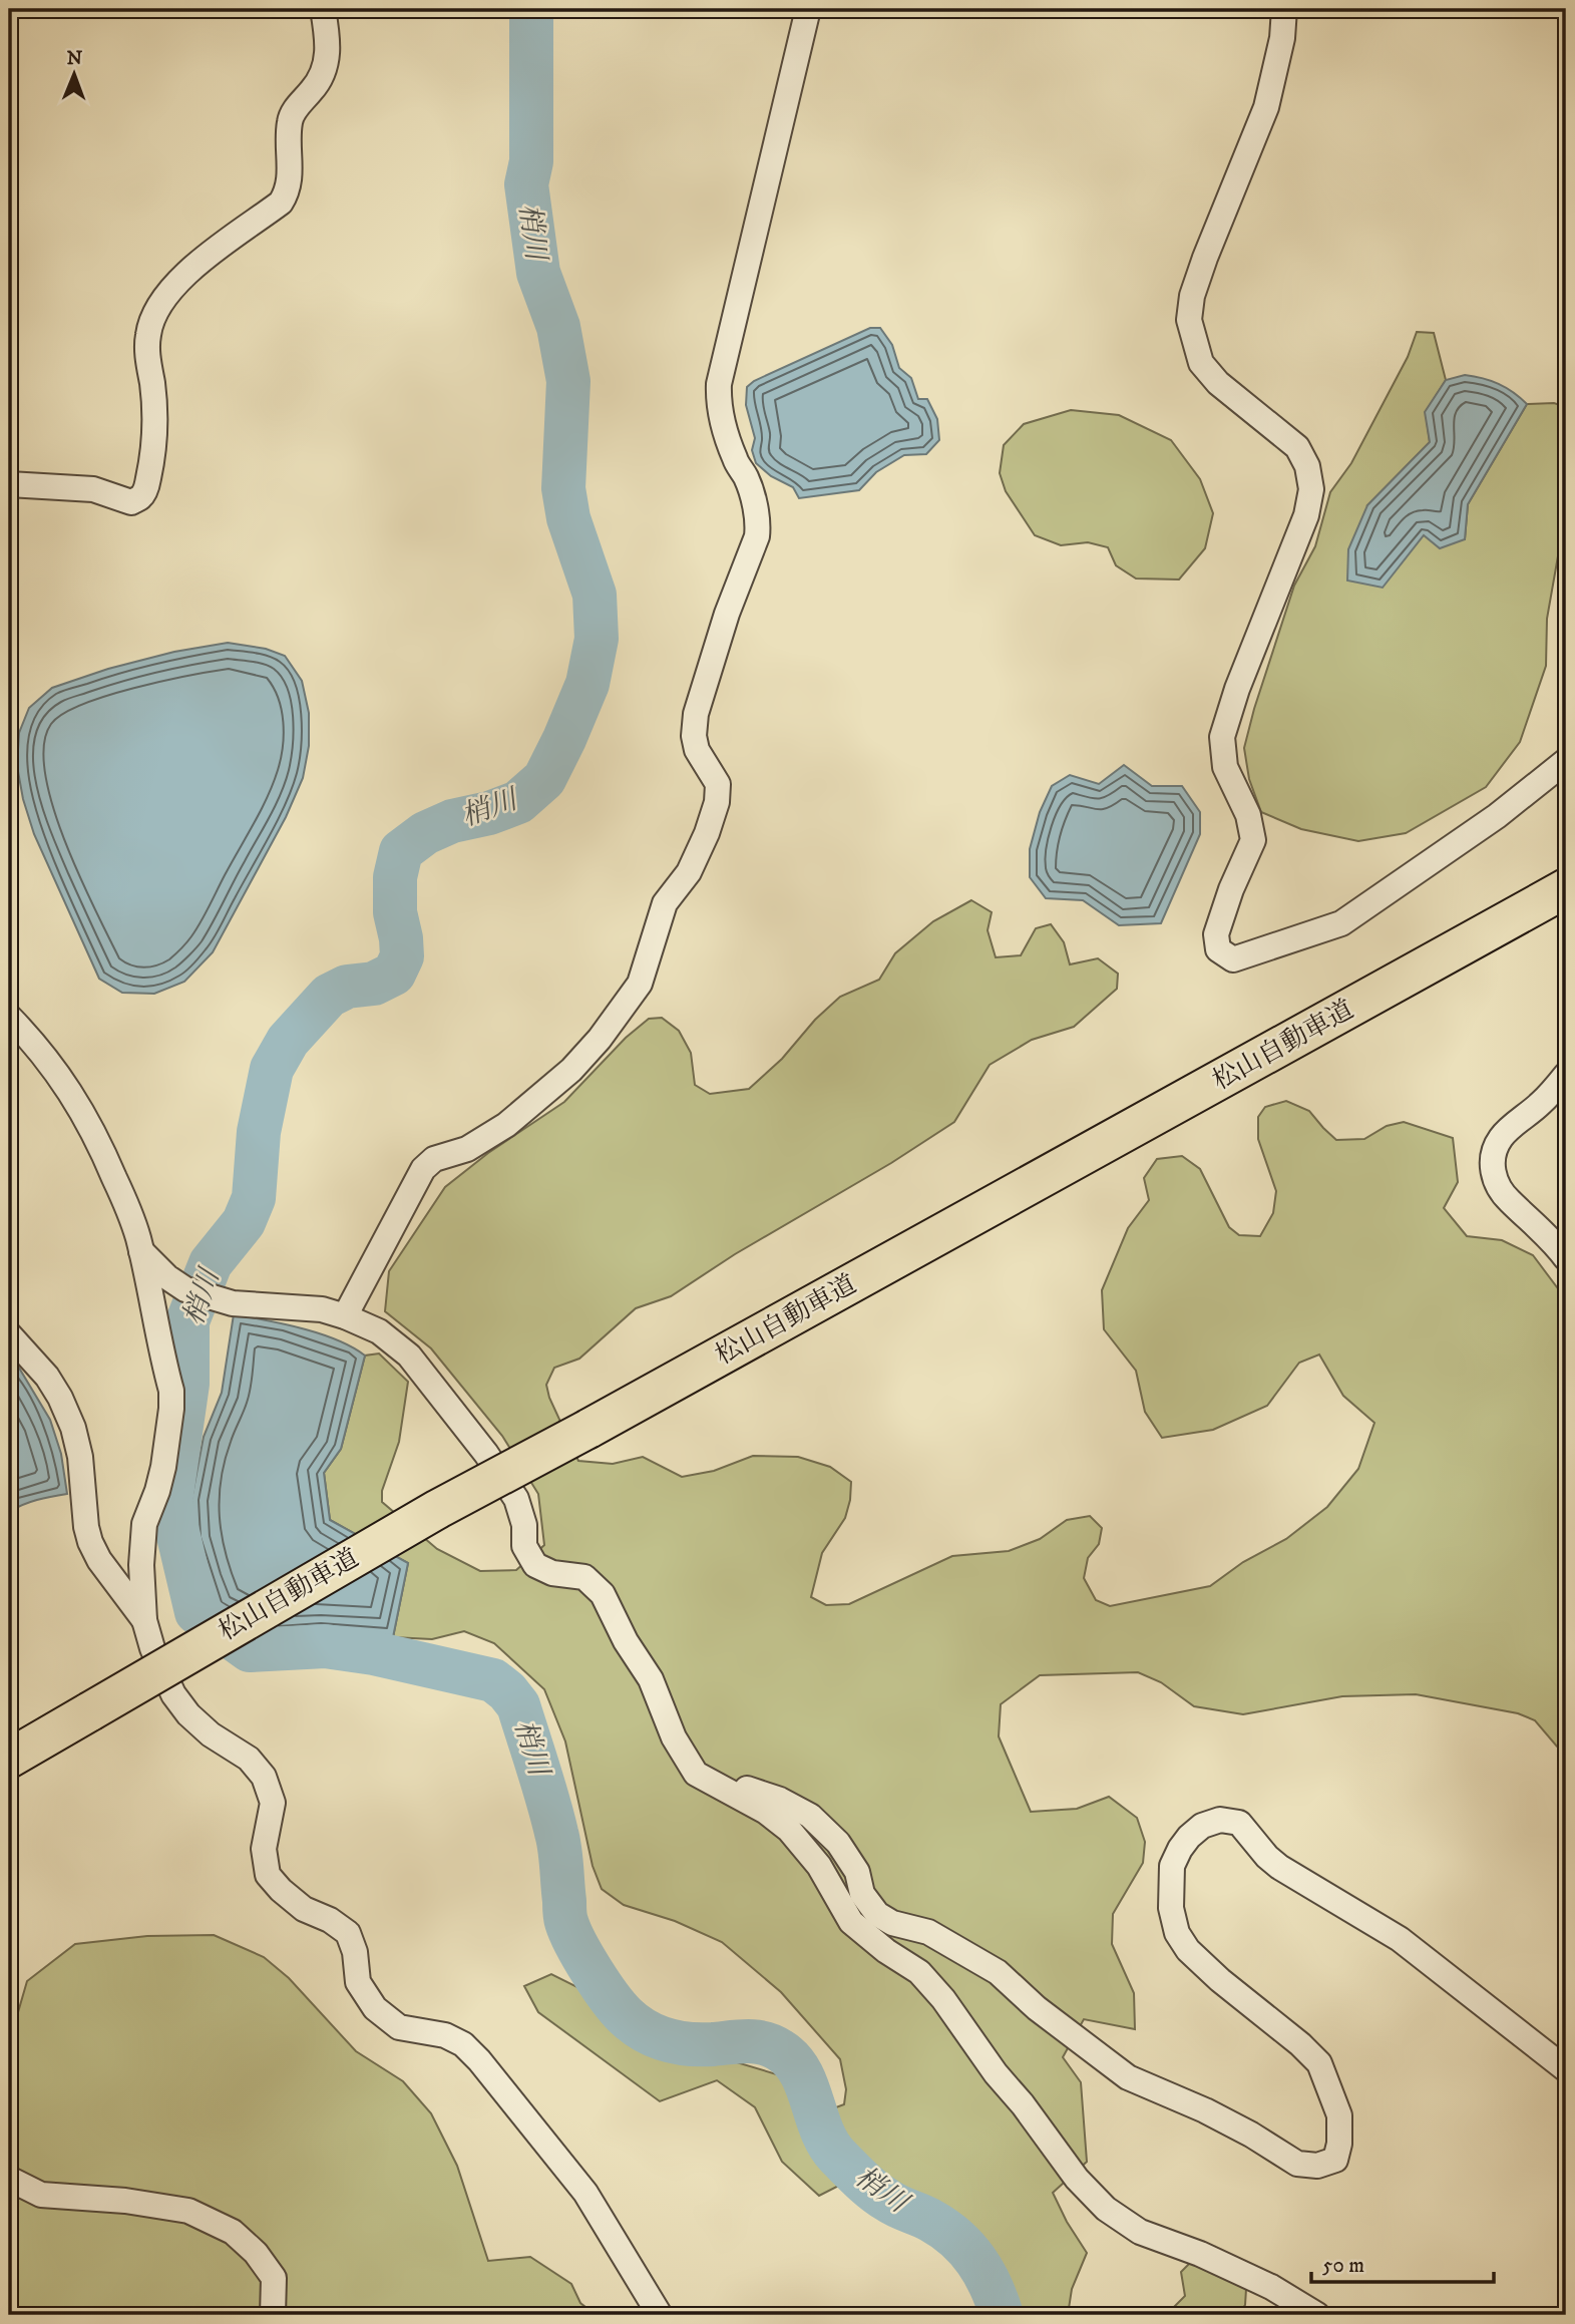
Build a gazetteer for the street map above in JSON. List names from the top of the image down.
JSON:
{
  "streets": {
    "highway": ["松山自動車道"]
  },
  "water": ["梢川"],
  "scale_bar": "50 m",
  "north": "top"
}
